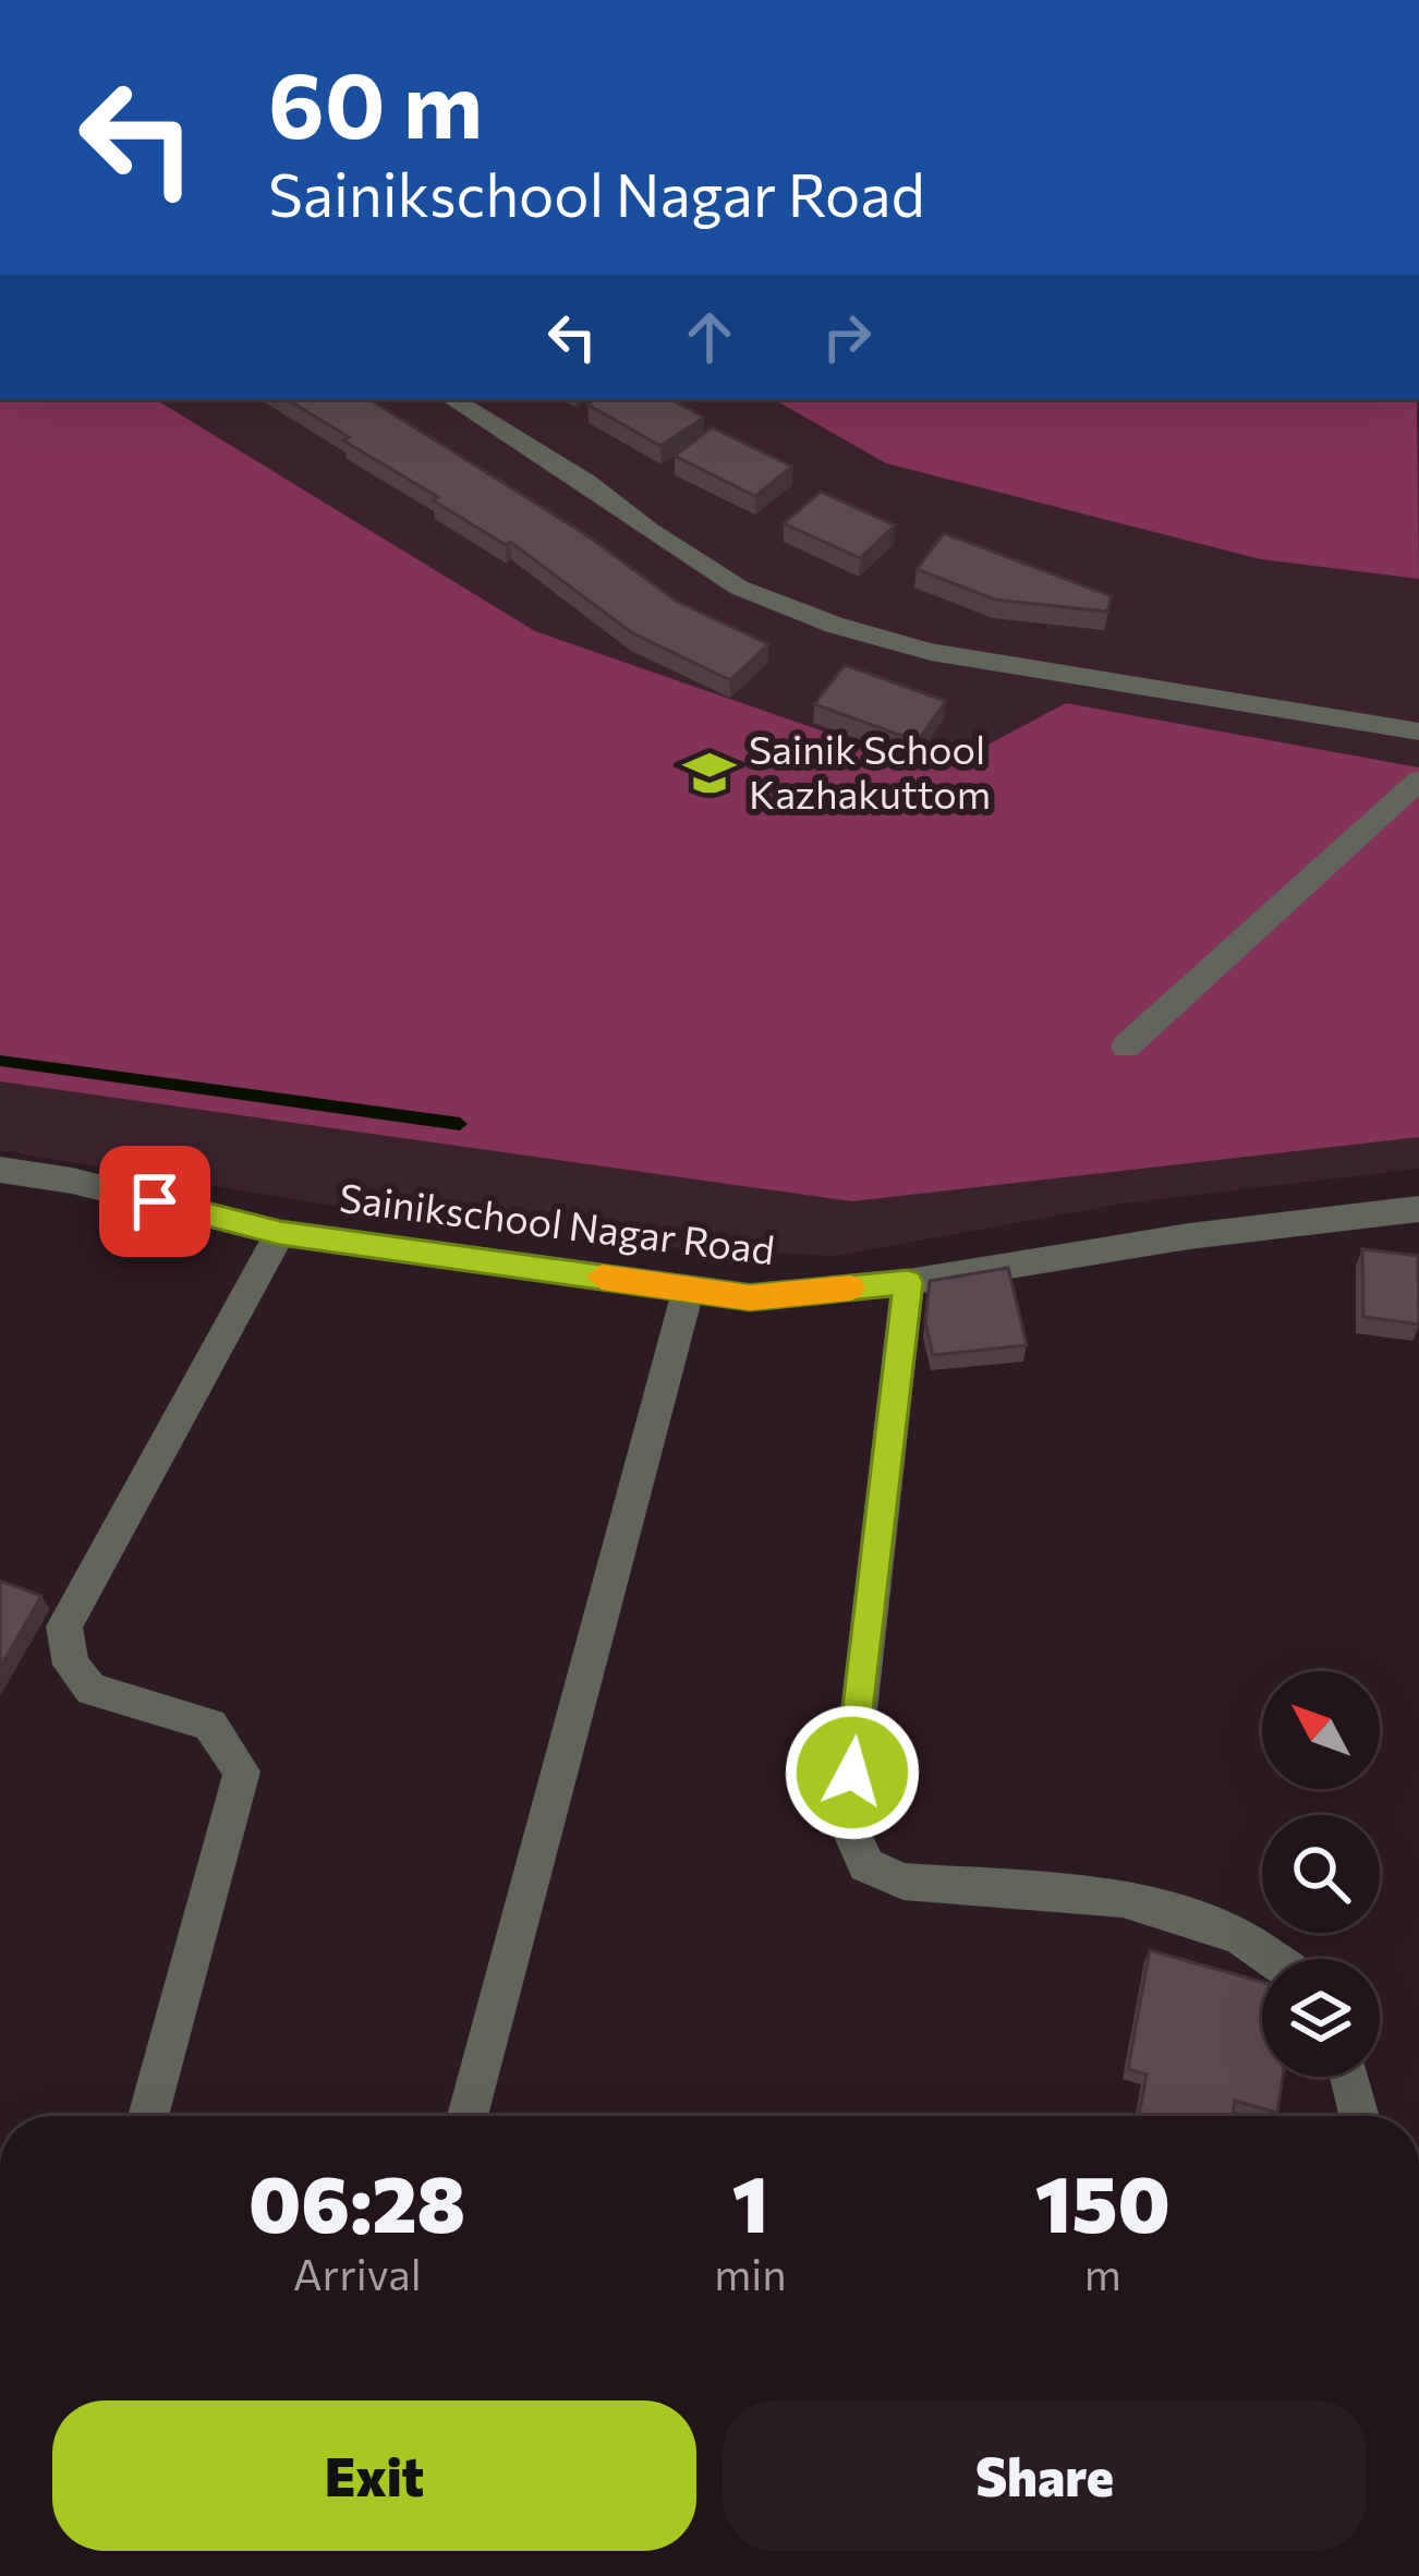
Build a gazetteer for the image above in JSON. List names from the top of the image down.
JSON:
{
  "streets": {
    "street": ["Sainikschool Nagar Road"]
  },
  "places": {
    "school or university": ["Sainik School Kazhakuttom"]
  },
  "north": "top left",
  "page": {
    "turn": ["60 m", "Sainikschool Nagar Road"],
    "eta": [
      "06:28",
      "Arrival",
      "1",
      "min",
      "150",
      "m"
    ],
    "buttons": ["Exit", "Share"]
  }
}
